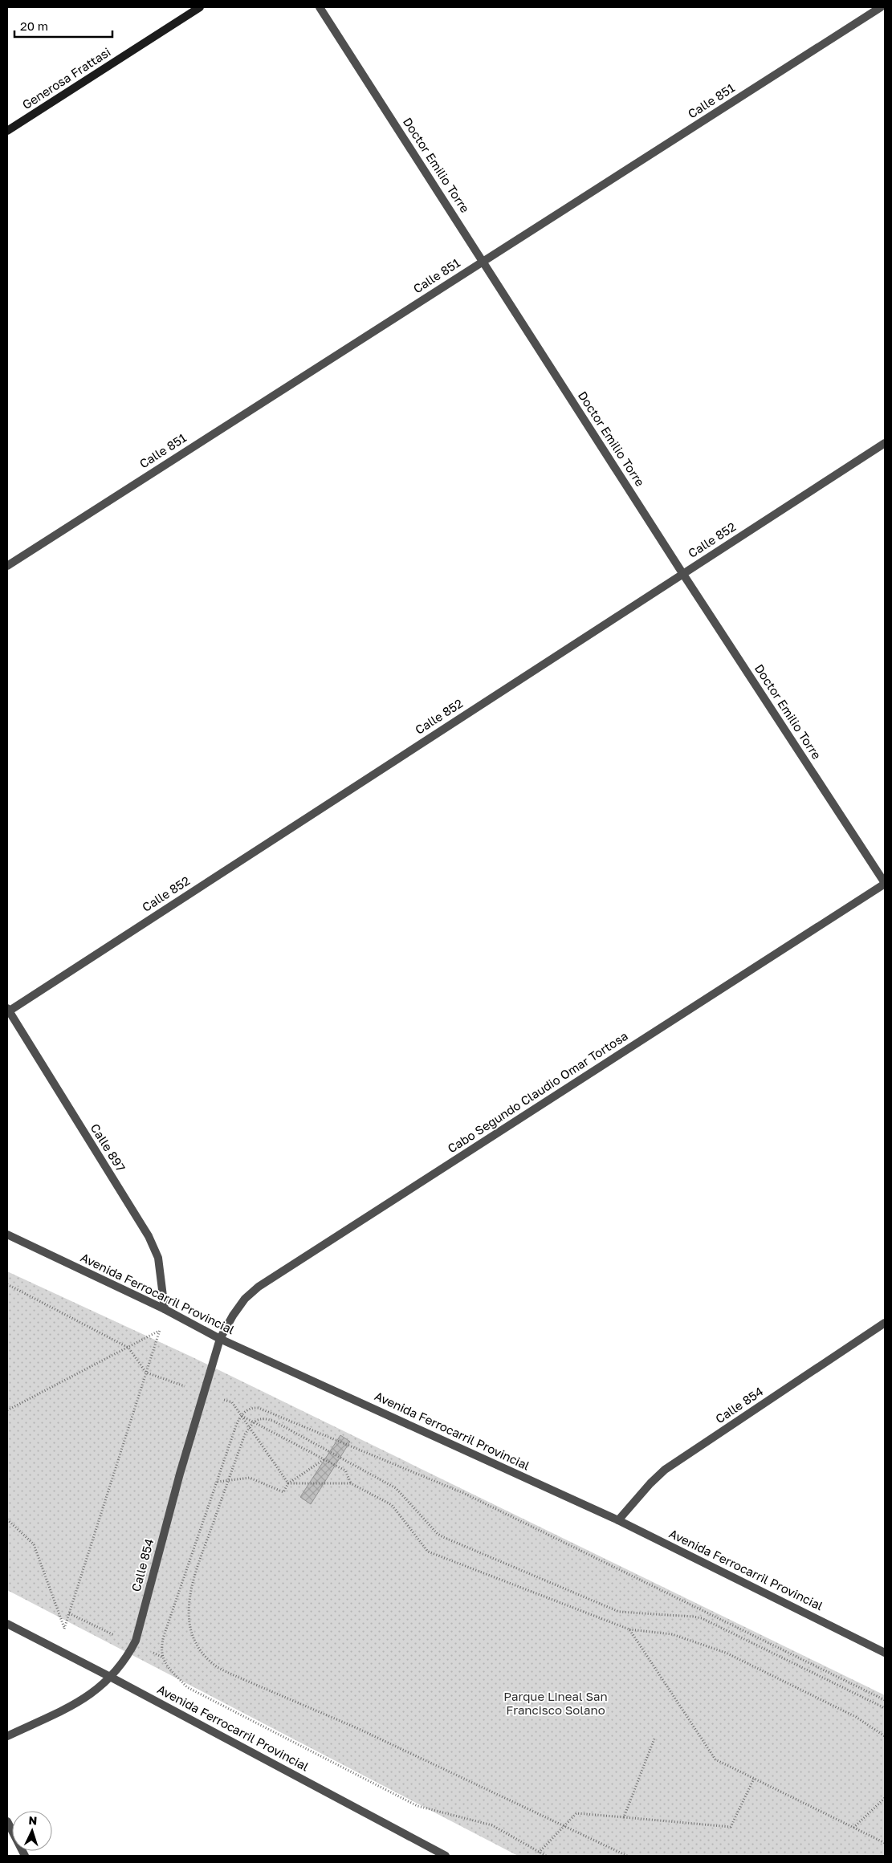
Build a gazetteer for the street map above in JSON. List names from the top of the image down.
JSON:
{
  "streets": {
    "main road": ["Generosa Frattasi"],
    "street": [
      "Calle 851",
      "Doctor Emilio Torre",
      "Calle 852",
      "Cabo Segundo Claudio Omar Tortosa",
      "Calle 897",
      "Avenida Ferrocarril Provincial",
      "Calle 854"
    ]
  },
  "crossings": [
    ["Calle 851", "Doctor Emilio Torre"],
    ["Doctor Emilio Torre", "Calle 852"],
    ["Doctor Emilio Torre", "Cabo Segundo Claudio Omar Tortosa"],
    ["Calle 852", "Calle 897"],
    ["Cabo Segundo Claudio Omar Tortosa", "Avenida Ferrocarril Provincial"],
    ["Cabo Segundo Claudio Omar Tortosa", "Calle 854"],
    ["Calle 897", "Avenida Ferrocarril Provincial"],
    ["Avenida Ferrocarril Provincial", "Calle 854"]
  ],
  "parks": ["Parque Lineal San Francisco Solano"],
  "scale_bar": "20 m",
  "north": "top"
}
